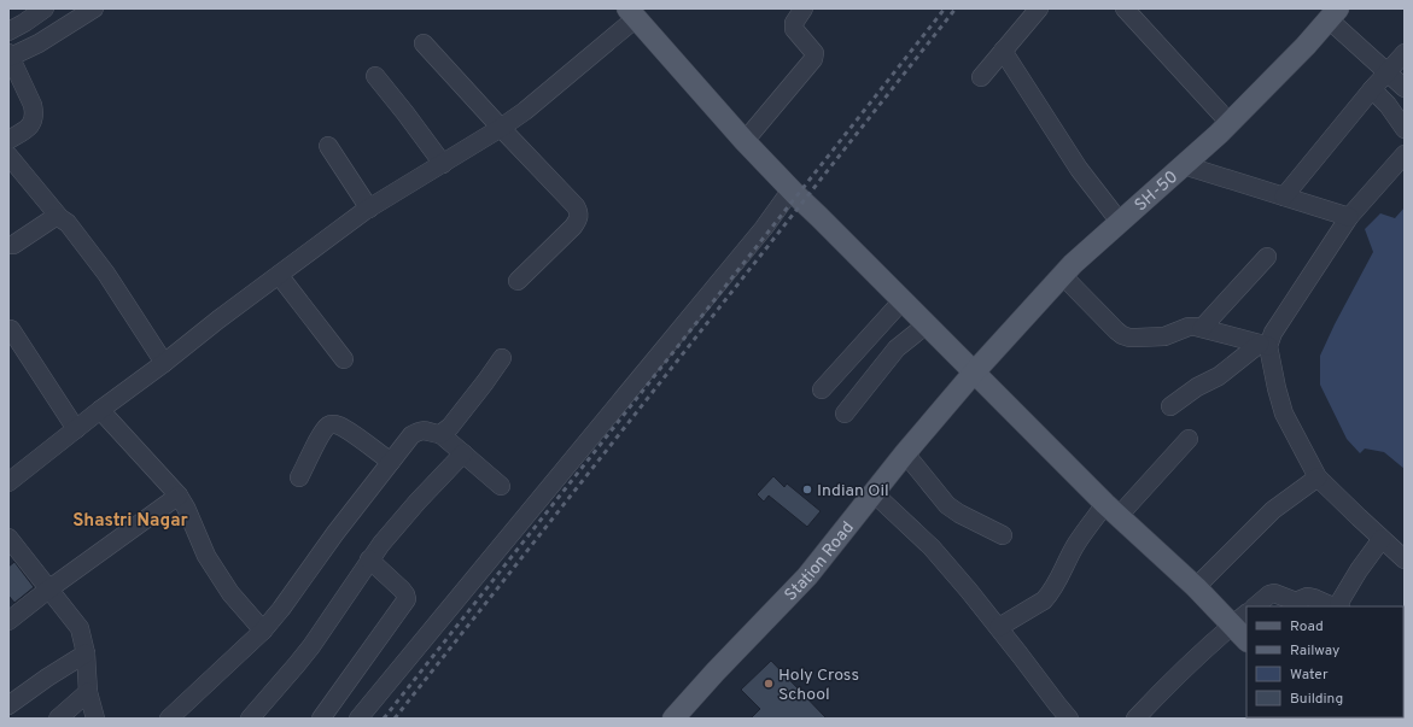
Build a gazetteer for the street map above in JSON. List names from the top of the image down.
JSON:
{
  "streets": {
    "main road": ["SH-50", "Station Road"]
  },
  "crossings": [
    ["SH-50", "Station Road"]
  ],
  "districts": ["Shastri Nagar"],
  "places": ["Indian Oil", "Holy Cross School"],
  "legend": [
    "Road",
    "Railway",
    "Water",
    "Building"
  ]
}
